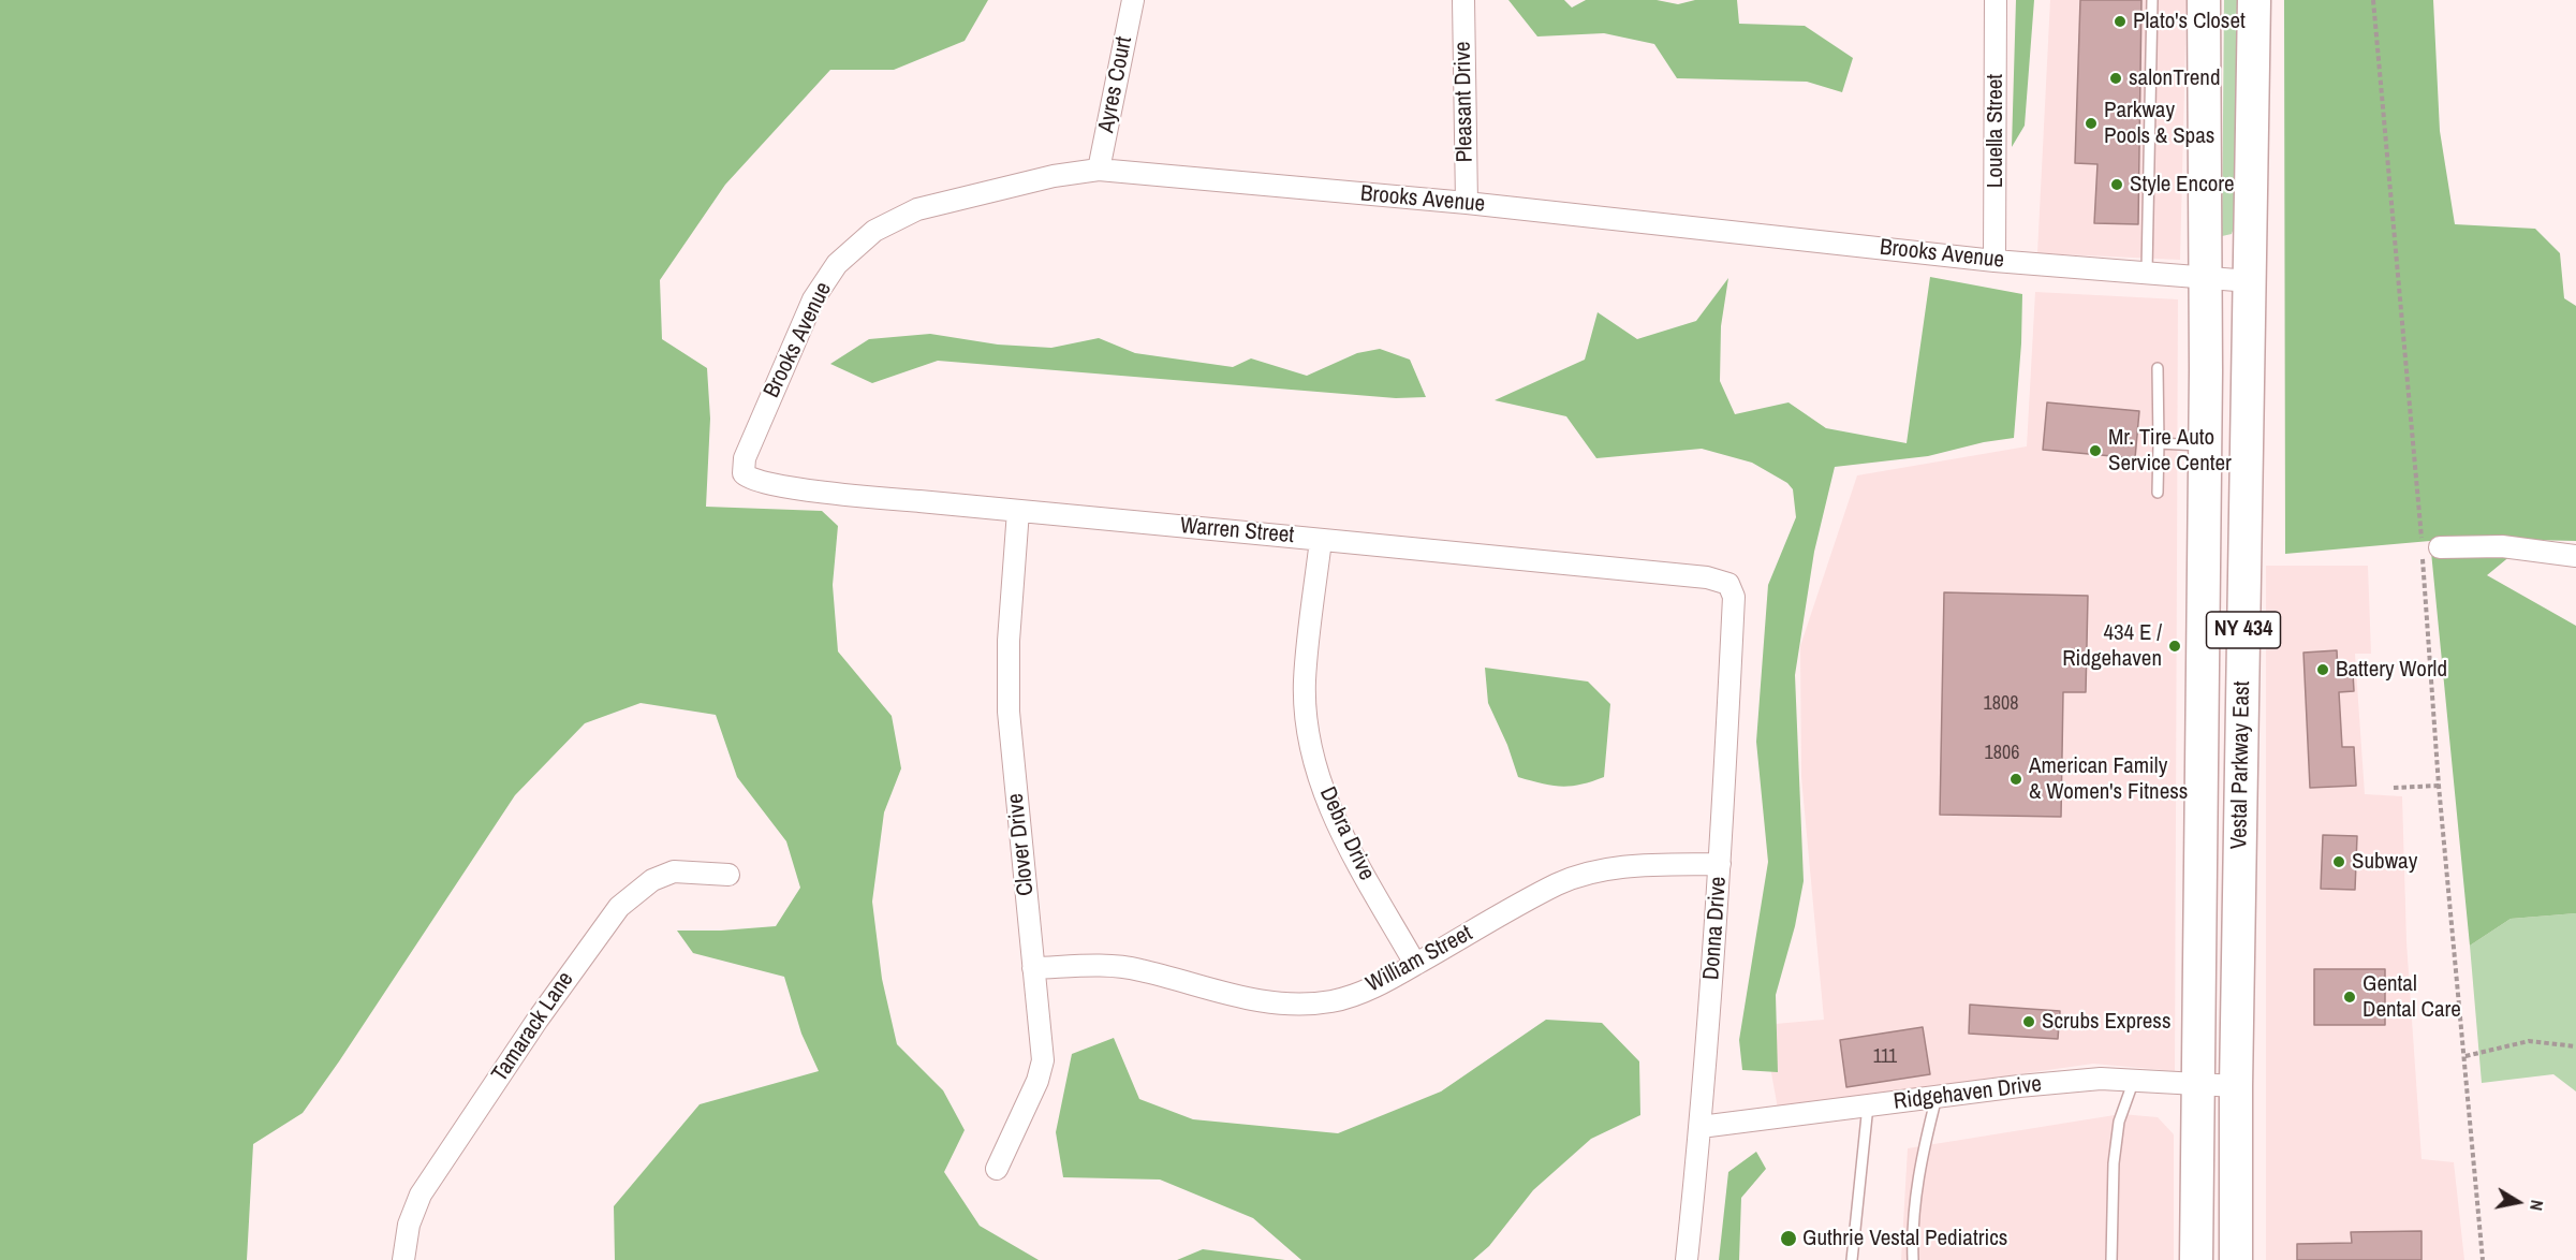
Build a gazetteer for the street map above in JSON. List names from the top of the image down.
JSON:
{
  "streets": {
    "main road": ["NY 434", "Vestal Parkway East"],
    "street": [
      "Ayres Court",
      "Pleasant Drive",
      "Louella Street",
      "Brooks Avenue",
      "Warren Street",
      "Debra Drive",
      "Clover Drive",
      "Donna Drive",
      "William Street",
      "Tamarack Lane",
      "Ridgehaven Drive"
    ]
  },
  "crossings": [
    ["Ayres Court", "Brooks Avenue"],
    ["Pleasant Drive", "Brooks Avenue"],
    ["Louella Street", "Brooks Avenue"],
    ["Brooks Avenue", "Warren Street"],
    ["Brooks Avenue", "Vestal Parkway East"],
    ["Warren Street", "Debra Drive"],
    ["Warren Street", "Clover Drive"],
    ["Warren Street", "Donna Drive"],
    ["Vestal Parkway East", "Ridgehaven Drive"],
    ["Debra Drive", "William Street"],
    ["Clover Drive", "William Street"],
    ["Donna Drive", "William Street"],
    ["Donna Drive", "Ridgehaven Drive"]
  ],
  "places": [
    "Plato's Closet",
    "salonTrend",
    "Parkway Pools & Spas",
    "Style Encore",
    "Mr. Tire Auto Service Center",
    "434 E / Ridgehaven",
    "Battery World",
    "American Family & Women's Fitness",
    "Subway",
    "Gental Dental Care",
    "Scrubs Express",
    "Guthrie Vestal Pediatrics"
  ],
  "house_numbers": ["1808", "1806", "111"],
  "north": "right"
}
